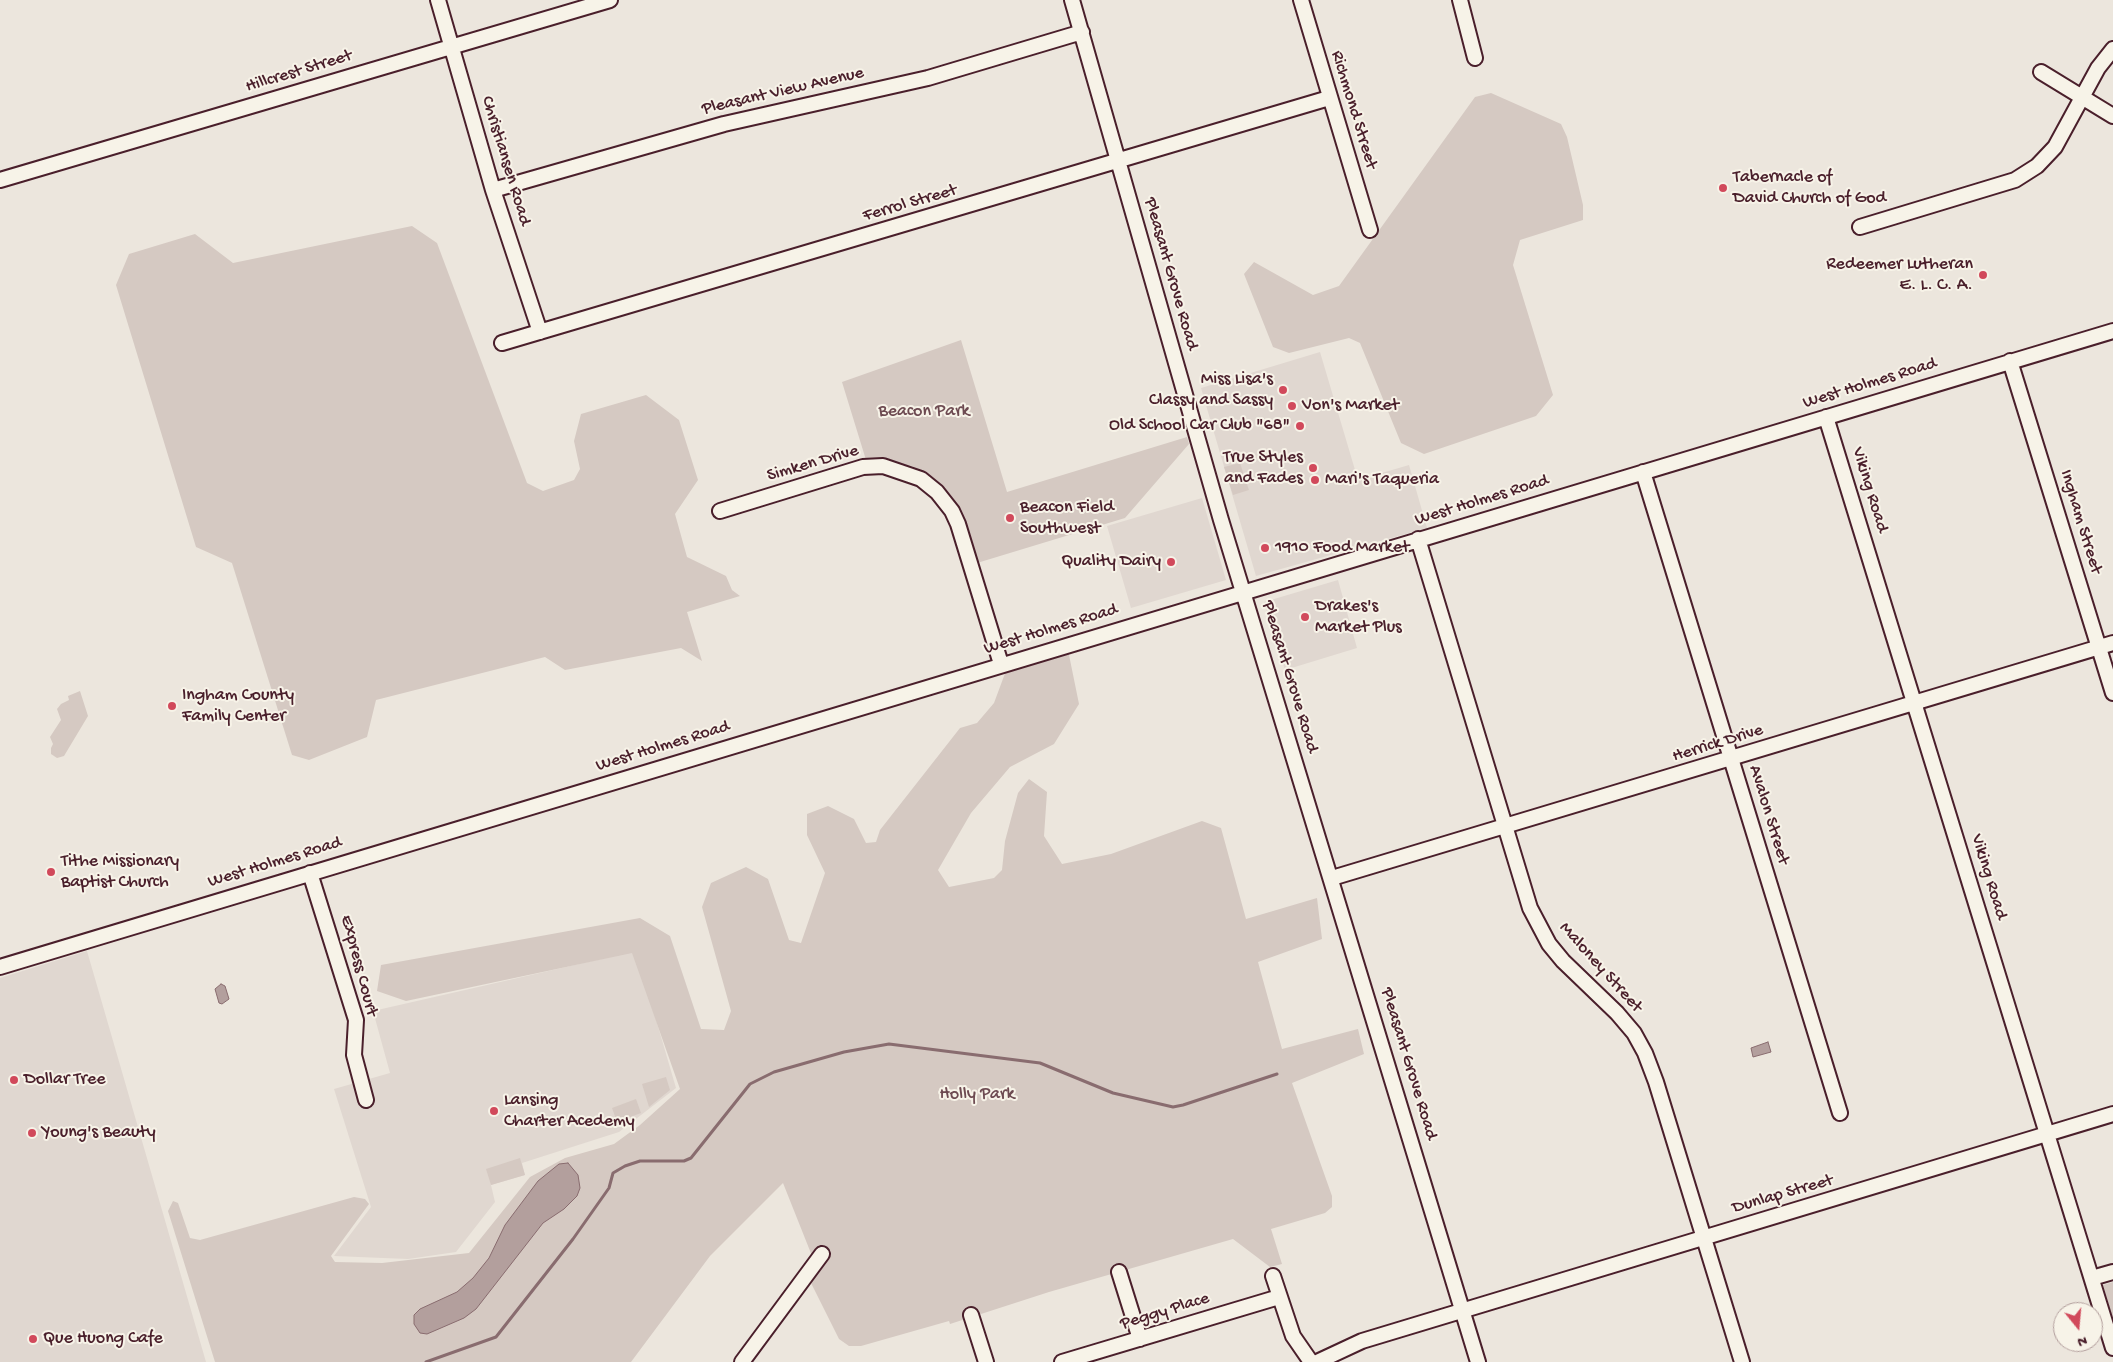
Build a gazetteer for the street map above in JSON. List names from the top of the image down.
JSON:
{
  "streets": {
    "street": [
      "Hillcrest Street",
      "Pleasant View Avenue",
      "Richmond Street",
      "Christiansen Road",
      "Ferrol Street",
      "Pleasant Grove Road",
      "West Holmes Road",
      "Simken Drive",
      "Viking Road",
      "Ingham Street",
      "Herrick Drive",
      "Avalon Street",
      "Express Court",
      "Maloney Street",
      "Dunlap Street",
      "Peggy Place"
    ]
  },
  "crossings": [
    ["Hillcrest Street", "Christiansen Road"],
    ["Pleasant View Avenue", "Christiansen Road"],
    ["Pleasant View Avenue", "Pleasant Grove Road"],
    ["Richmond Street", "Ferrol Street"],
    ["Christiansen Road", "Ferrol Street"],
    ["Ferrol Street", "Pleasant Grove Road"],
    ["Pleasant Grove Road", "West Holmes Road"],
    ["Pleasant Grove Road", "Herrick Drive"],
    ["Pleasant Grove Road", "Dunlap Street"],
    ["West Holmes Road", "Simken Drive"],
    ["West Holmes Road", "Viking Road"],
    ["West Holmes Road", "Ingham Street"],
    ["West Holmes Road", "Avalon Street"],
    ["West Holmes Road", "Express Court"],
    ["West Holmes Road", "Maloney Street"],
    ["Viking Road", "Herrick Drive"],
    ["Viking Road", "Dunlap Street"],
    ["Ingham Street", "Herrick Drive"],
    ["Herrick Drive", "Avalon Street"],
    ["Herrick Drive", "Maloney Street"],
    ["Maloney Street", "Dunlap Street"]
  ],
  "parks": ["Beacon Park", "Holly Park"],
  "places": [
    "Tabernacle of David Church of God",
    "Redeemer Lutheran E. L. C. A.",
    "Miss Lisa's Classy and Sassy",
    "Von's Market",
    "Old School Car Club \"68\"",
    "True Styles and Fades",
    "Mari's Taqueria",
    "Beacon Field Southwest",
    "1910 Food Market",
    "Quality Dairy",
    "Drakes's Market Plus",
    "Ingham County Family Center",
    "Tithe Missionary Baptist Church",
    "Dollar Tree",
    "Lansing Charter Acedemy",
    "Young's Beauty",
    "Que Huong Cafe"
  ],
  "north": "bottom"
}
